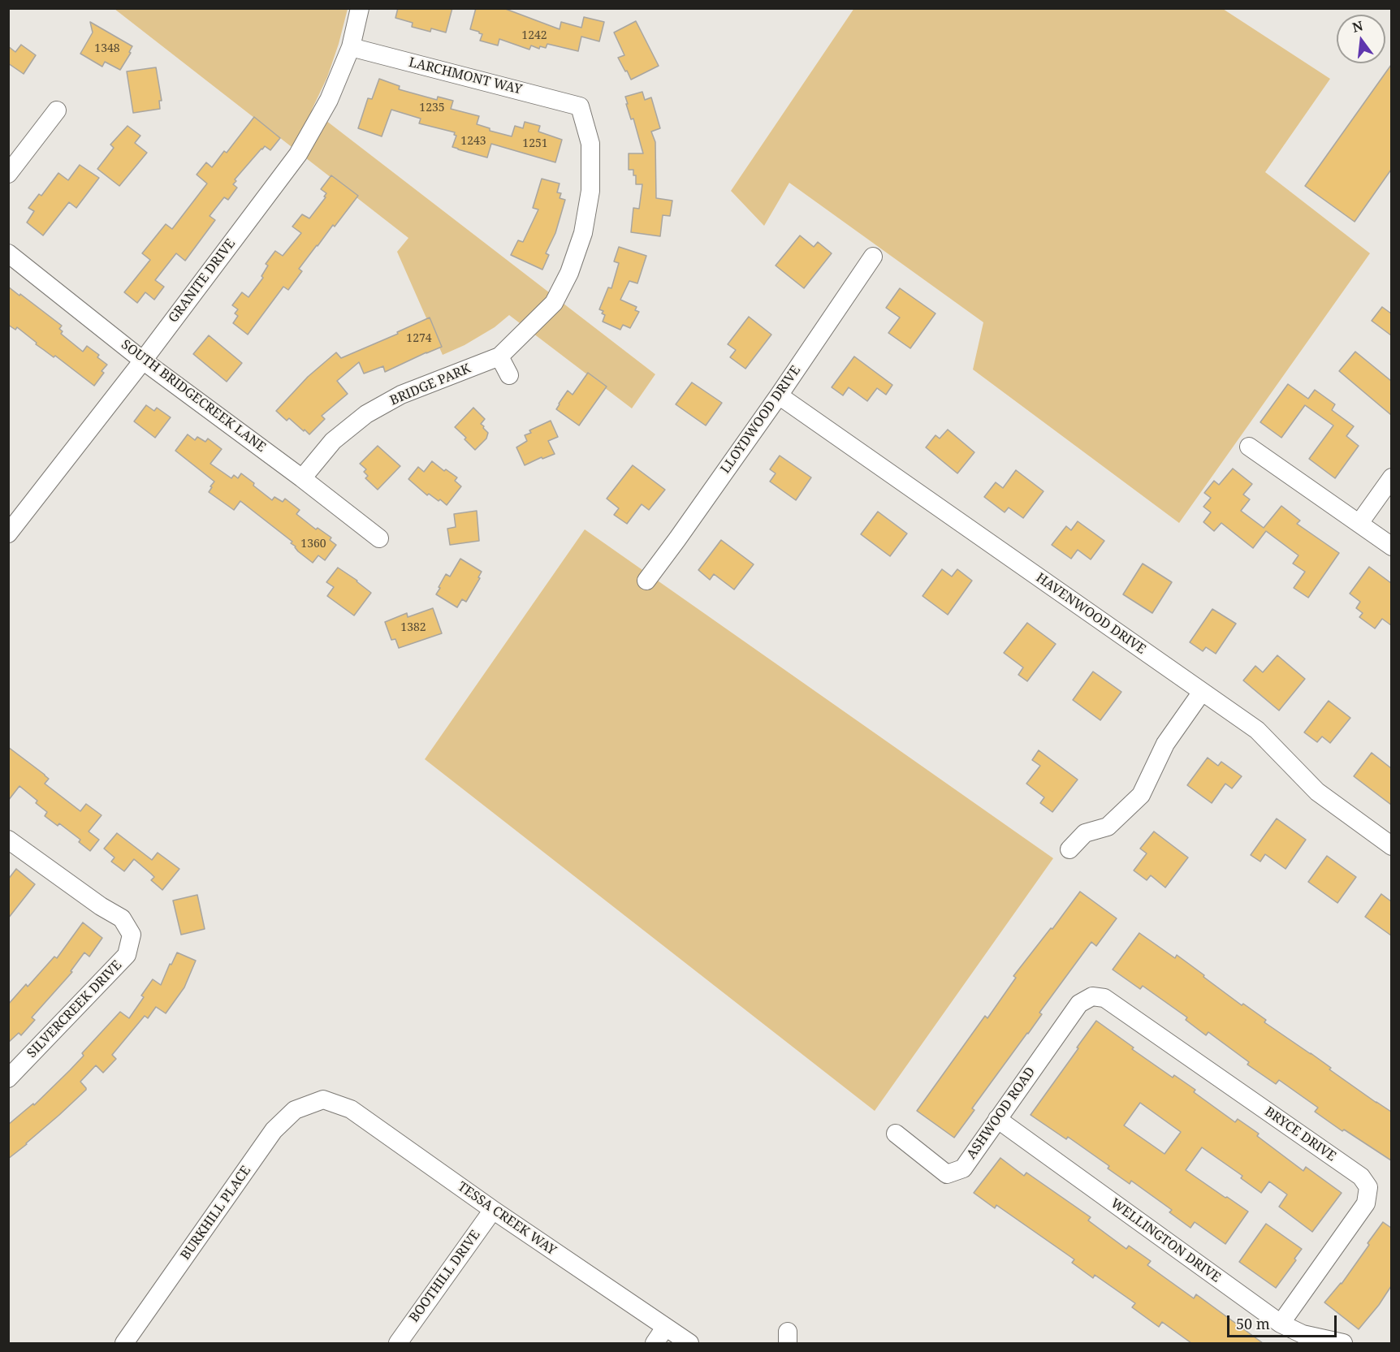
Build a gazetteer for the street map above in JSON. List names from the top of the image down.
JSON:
{
  "streets": {
    "street": [
      "LARCHMONT WAY",
      "GRANITE DRIVE",
      "BRIDGE PARK",
      "SOUTH BRIDGECREEK LANE",
      "LLOYDWOOD DRIVE",
      "HAVENWOOD DRIVE",
      "SILVERCREEK DRIVE",
      "ASHWOOD ROAD",
      "BRYCE DRIVE",
      "BURKHILL PLACE",
      "TESSA CREEK WAY",
      "WELLINGTON DRIVE",
      "BOOTHILL DRIVE"
    ]
  },
  "crossings": [
    ["LARCHMONT WAY", "GRANITE DRIVE"],
    ["LARCHMONT WAY", "BRIDGE PARK"],
    ["GRANITE DRIVE", "SOUTH BRIDGECREEK LANE"],
    ["BRIDGE PARK", "SOUTH BRIDGECREEK LANE"],
    ["LLOYDWOOD DRIVE", "HAVENWOOD DRIVE"],
    ["ASHWOOD ROAD", "BRYCE DRIVE"],
    ["ASHWOOD ROAD", "WELLINGTON DRIVE"],
    ["BRYCE DRIVE", "WELLINGTON DRIVE"],
    ["BURKHILL PLACE", "TESSA CREEK WAY"],
    ["TESSA CREEK WAY", "BOOTHILL DRIVE"]
  ],
  "house_numbers": [
    "1242",
    "1348",
    "1235",
    "1243",
    "1251",
    "1274",
    "1360",
    "1382"
  ],
  "scale_bar": "50 m",
  "north": "top"
}
